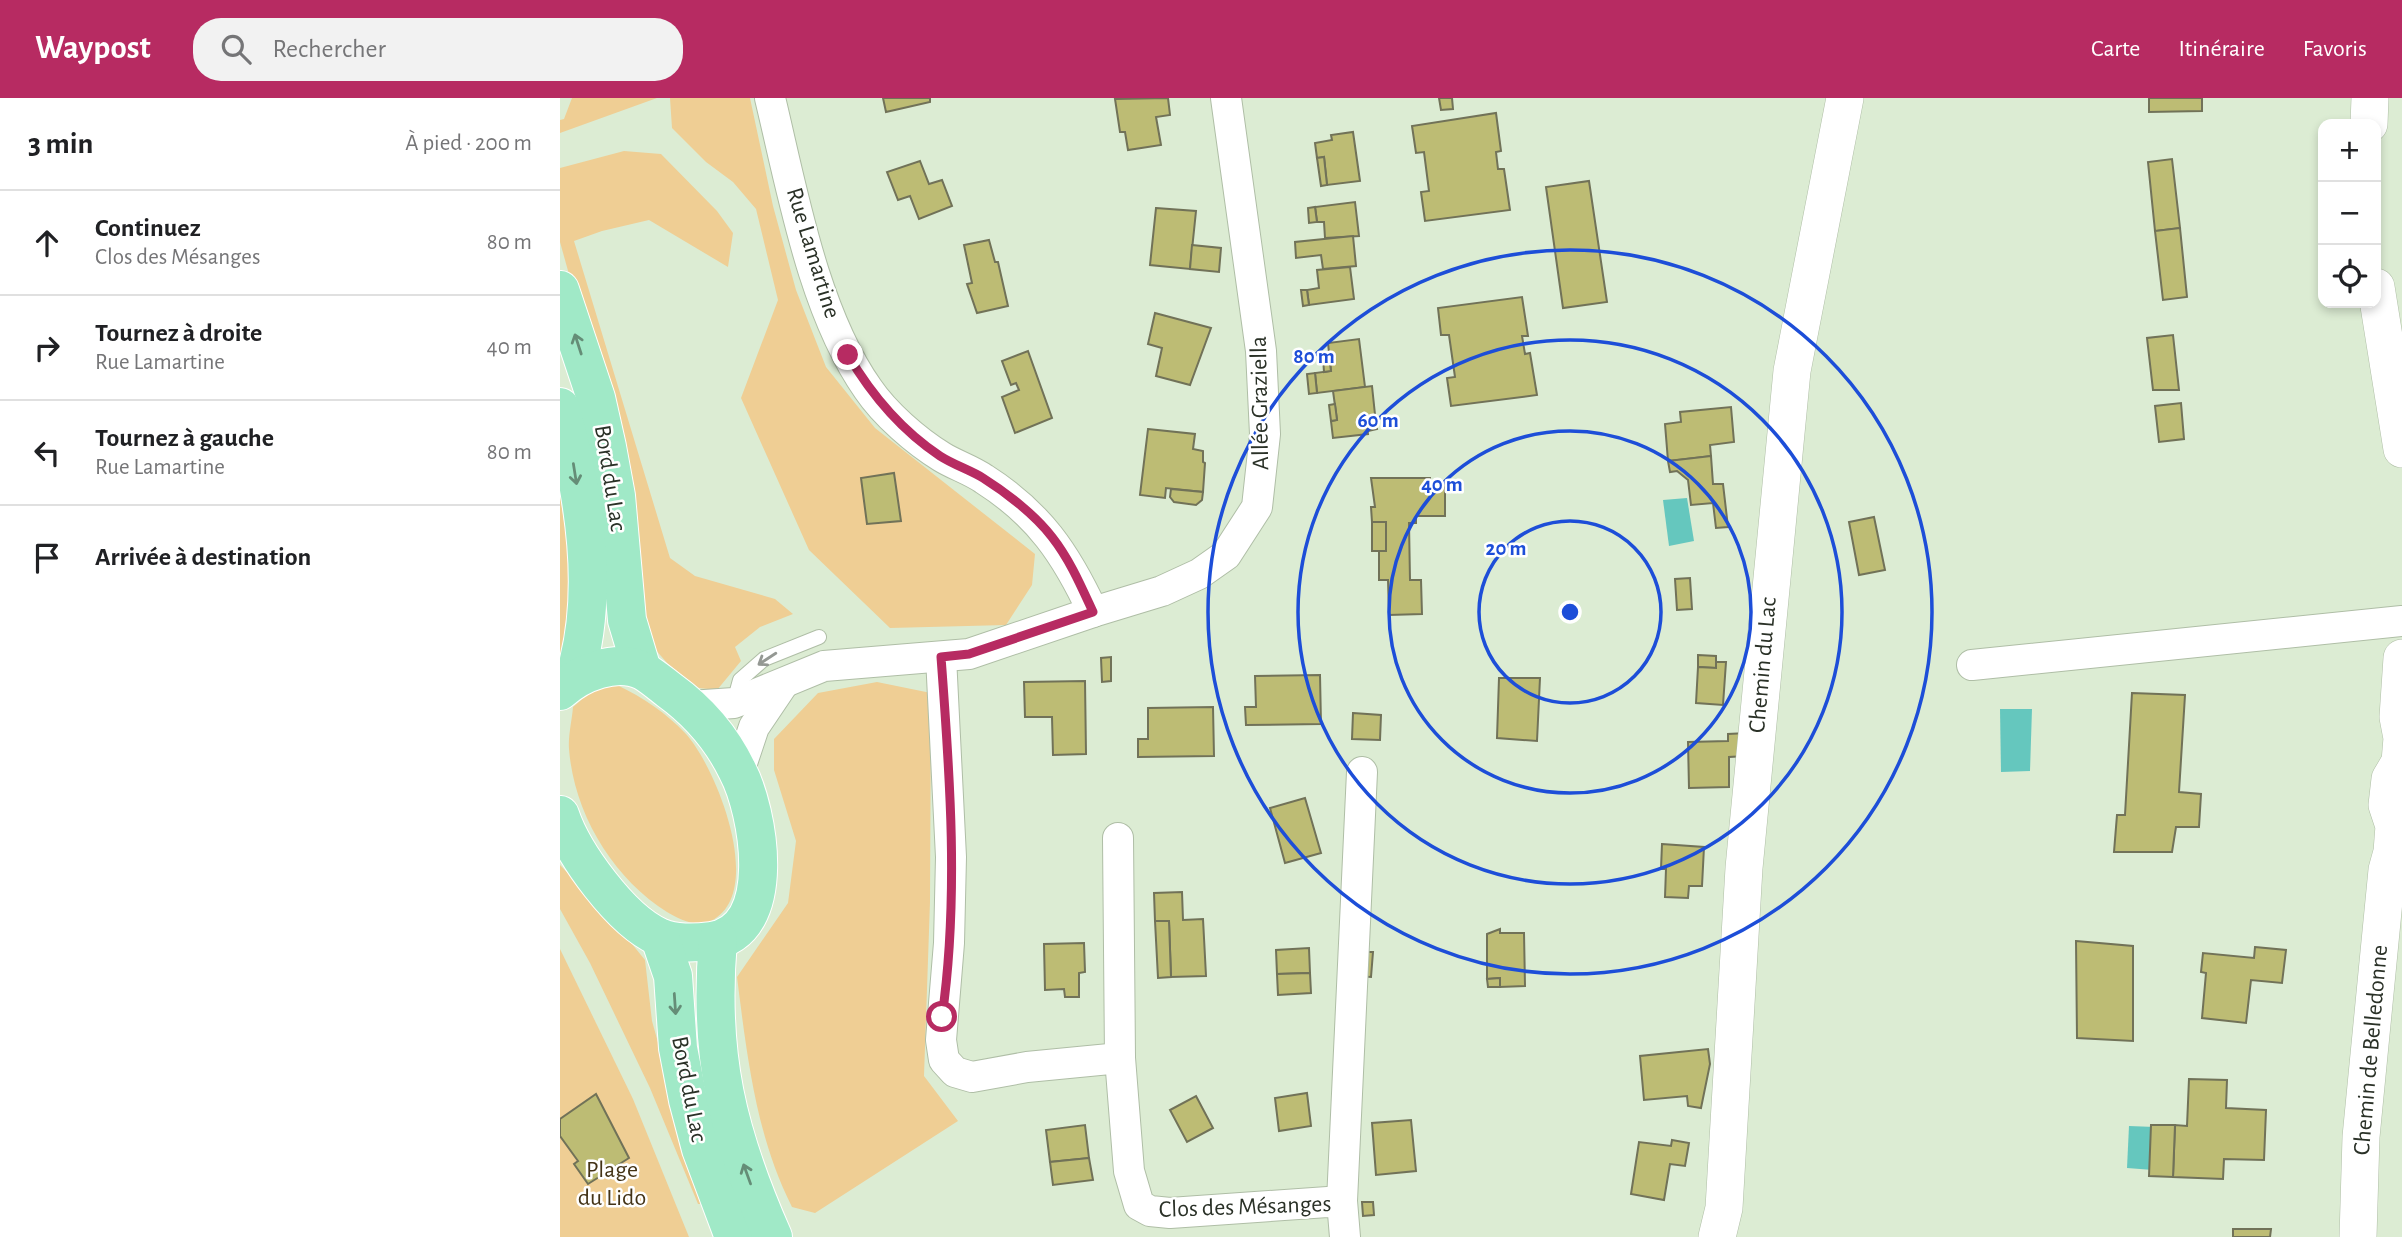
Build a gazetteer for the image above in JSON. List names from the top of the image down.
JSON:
{
  "streets": {
    "main road": ["Bord du Lac"],
    "street": [
      "Rue Lamartine",
      "Allée Graziella",
      "Chemin du Lac",
      "Chemin de Belledonne",
      "Clos des Mésanges"
    ]
  },
  "crossings": [
    ["Rue Lamartine", "Allée Graziella"]
  ],
  "parks": ["Plage du Lido"],
  "page": {
    "header": "Waypost",
    "search": "Rechercher",
    "nav": ["Carte", "Itinéraire", "Favoris"],
    "heading": ["3 min", "À pied · 200 m"],
    "map_buttons": ["+", "−"],
    "list": [
      ["Continuez", "Clos des Mésanges", "80 m"],
      ["Tournez à droite", "Rue Lamartine", "40 m"],
      ["Tournez à gauche", "Rue Lamartine", "80 m"],
      "Arrivée à destination"
    ]
  },
  "rings": [
    "80 m",
    "60 m",
    "40 m",
    "20 m"
  ]
}
